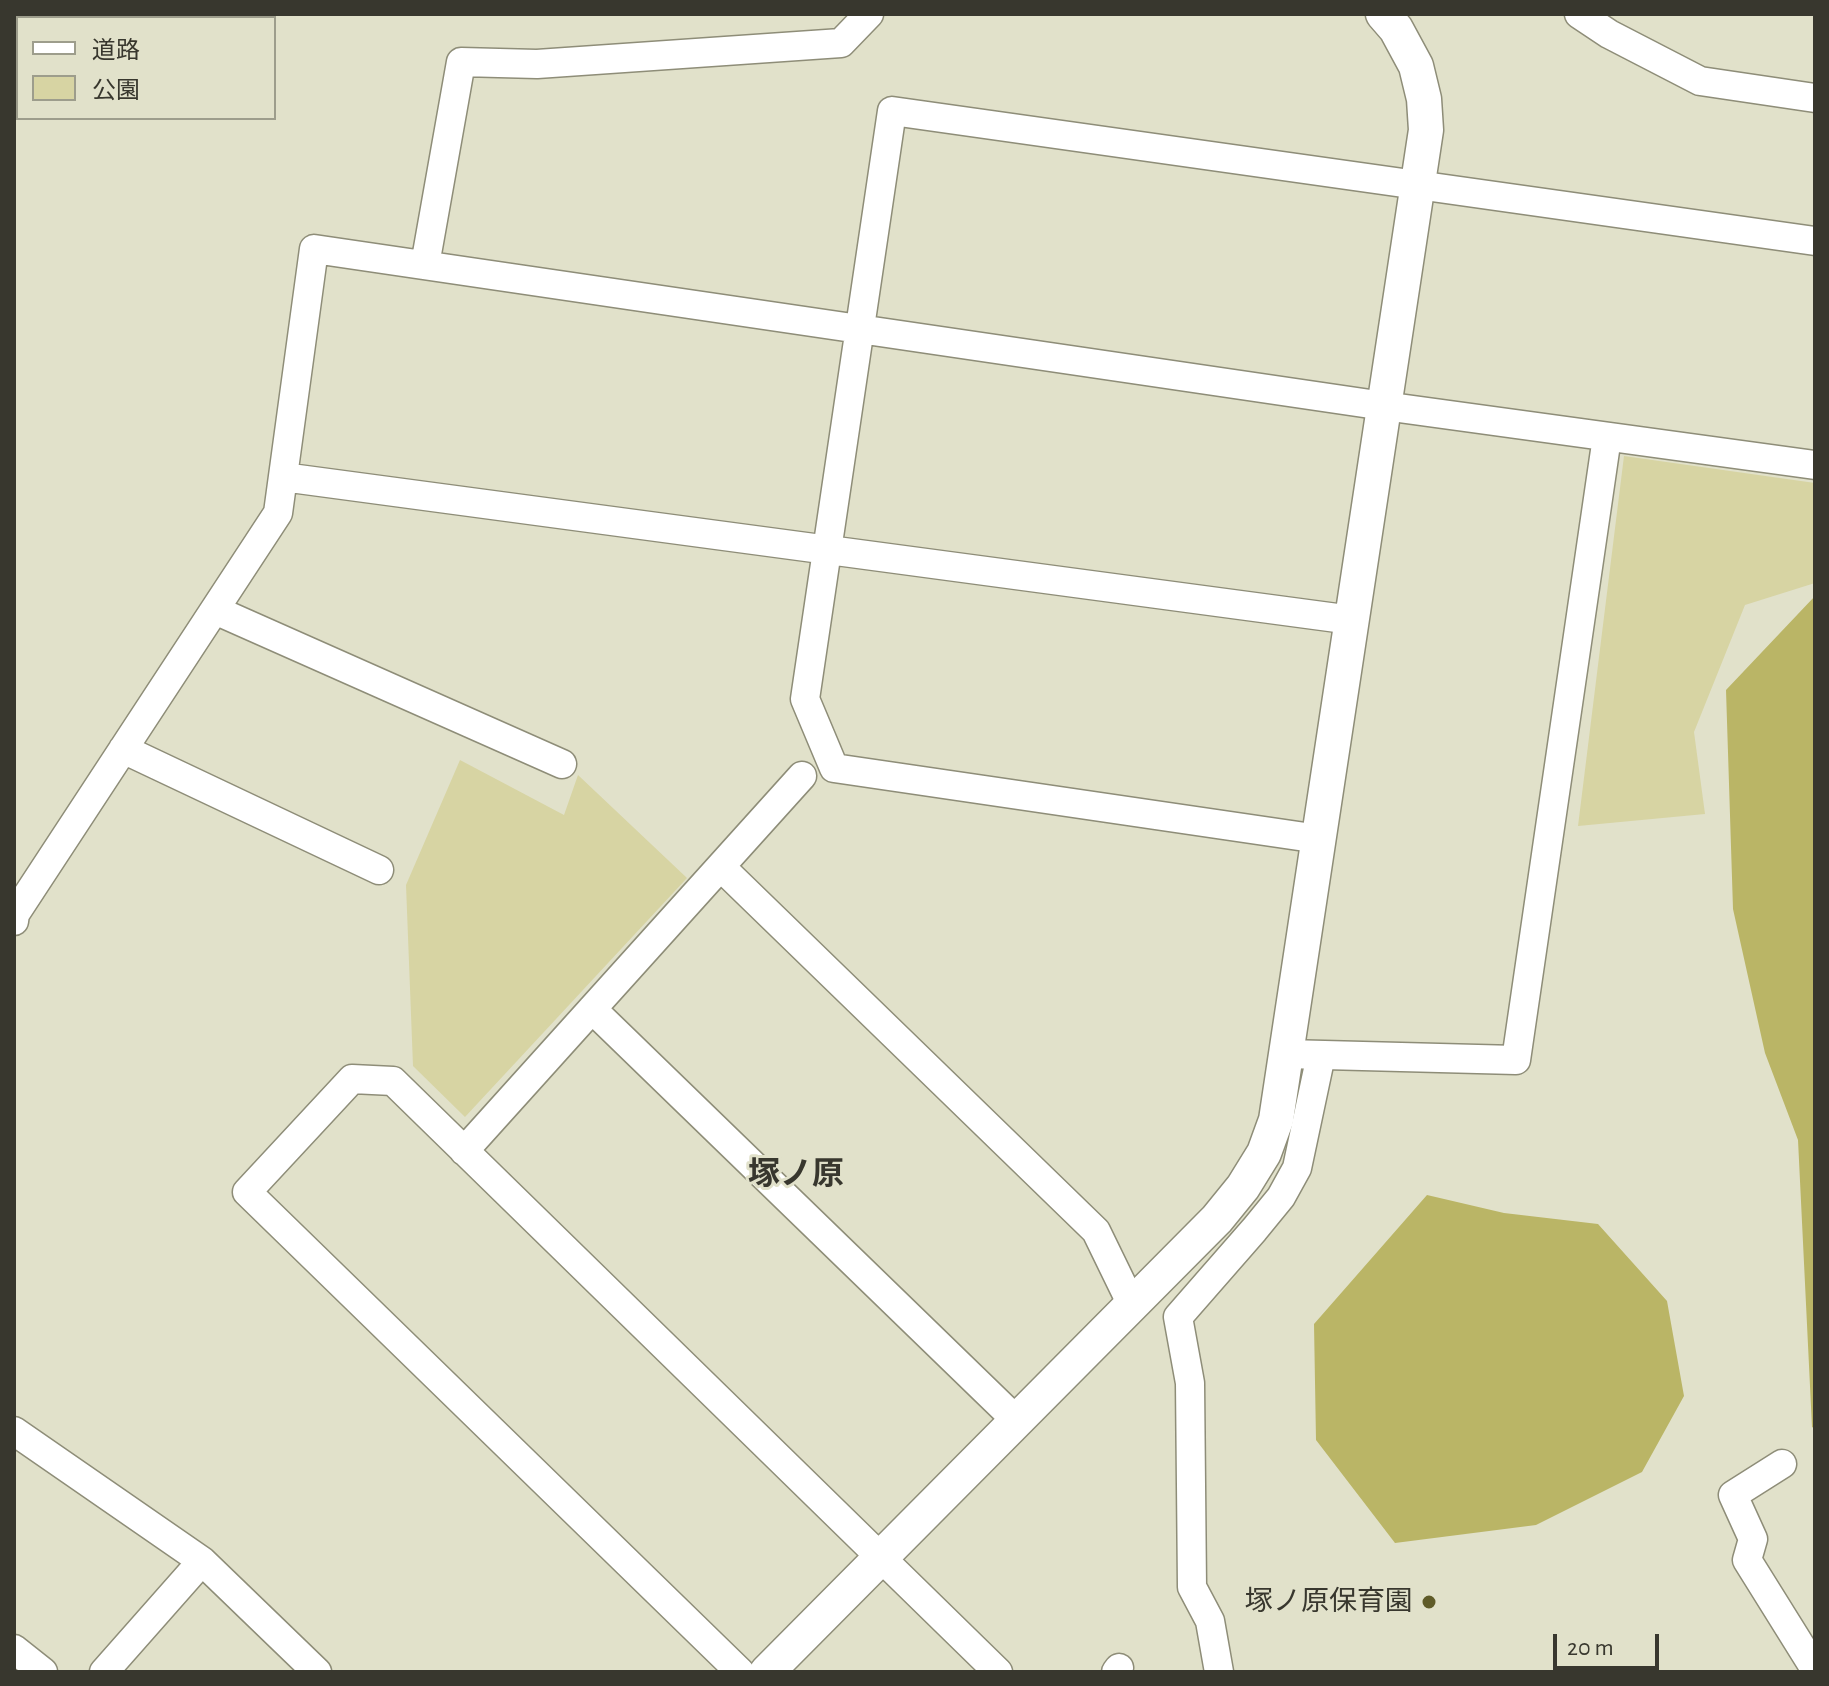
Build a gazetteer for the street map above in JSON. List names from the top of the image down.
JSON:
{
  "districts": ["塚ノ原"],
  "places": ["塚ノ原保育園"],
  "legend": ["道路", "公園"],
  "scale_bar": "20 m"
}
